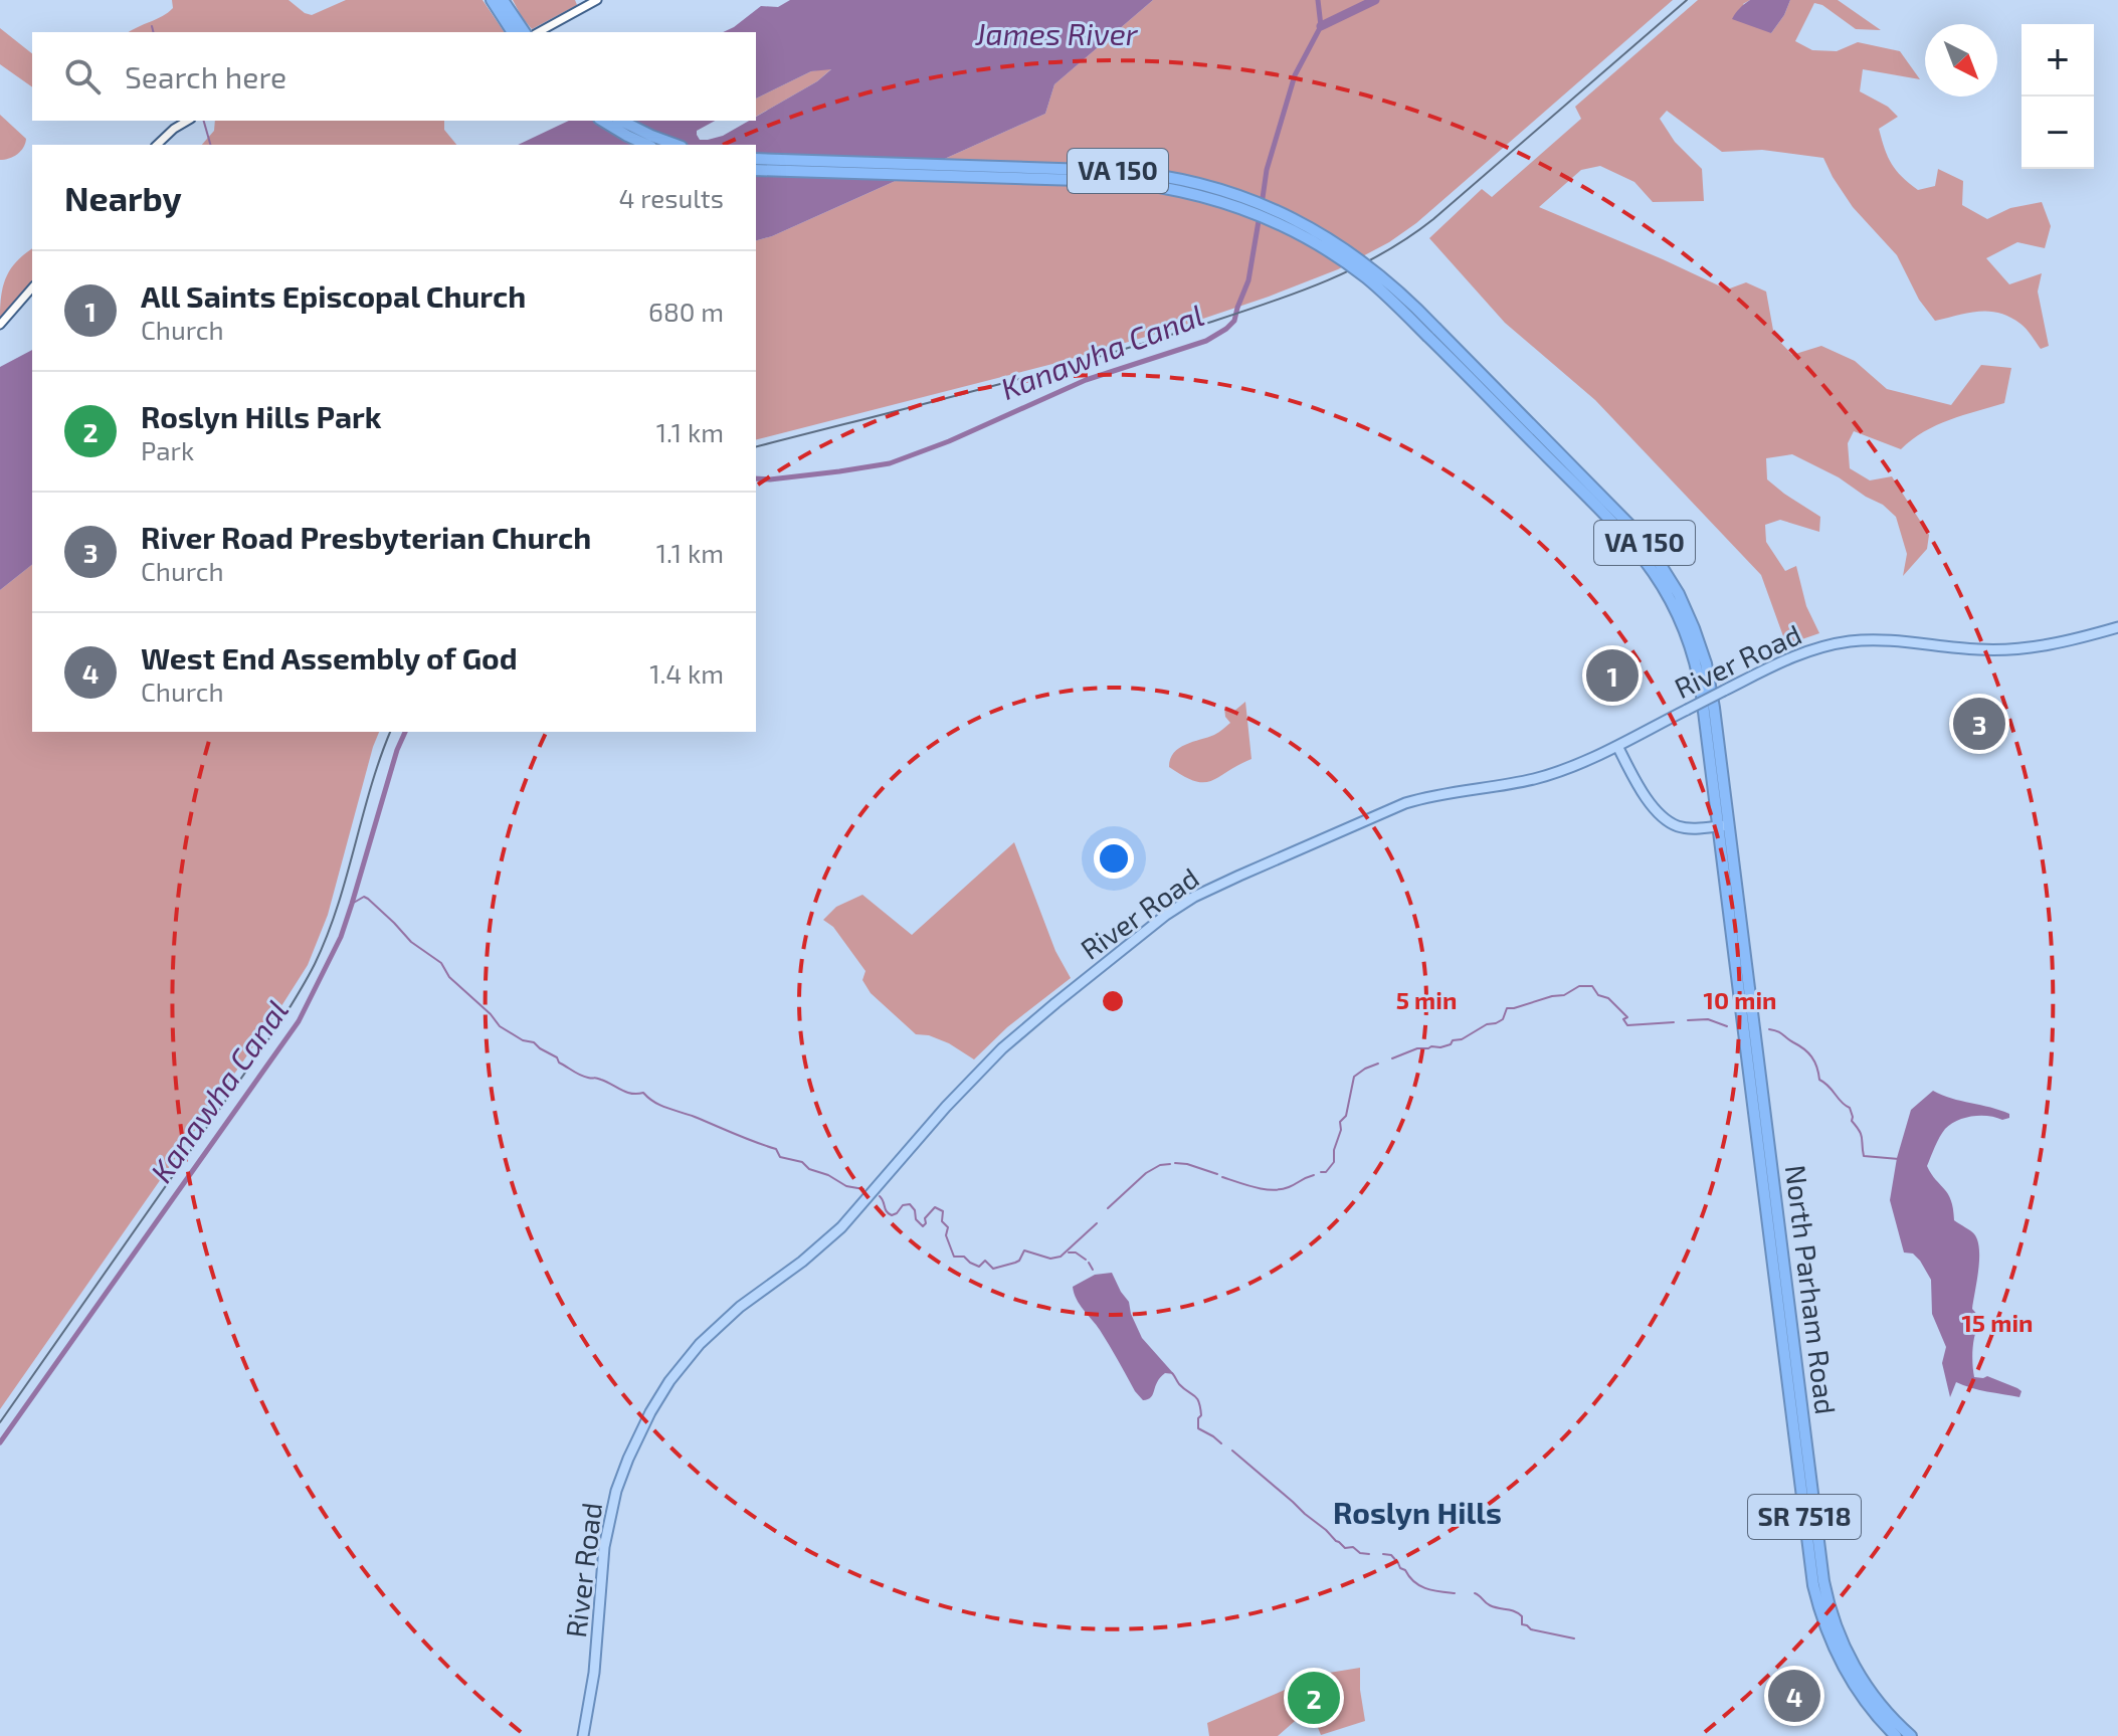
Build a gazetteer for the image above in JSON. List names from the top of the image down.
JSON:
{
  "streets": {
    "highway": ["VA 150", "North Parham Road", "SR 7518"],
    "main road": ["River Road"]
  },
  "crossings": [
    ["VA 150", "North Parham Road"]
  ],
  "districts": ["Roslyn Hills"],
  "water": ["James River", "Kanawha Canal"],
  "north": "bottom right",
  "page": {
    "map_buttons": ["+", "−"],
    "search": "Search here",
    "heading": ["Nearby", "4 results"],
    "list": [
      {
        "mark": "1",
        "name": "All Saints Episcopal Church",
        "note": "Church",
        "value": "680 m"
      },
      {
        "mark": "2",
        "name": "Roslyn Hills Park",
        "note": "Park",
        "value": "1.1 km"
      },
      {
        "mark": "3",
        "name": "River Road Presbyterian Church",
        "note": "Church",
        "value": "1.1 km"
      },
      {
        "mark": "4",
        "name": "West End Assembly of God",
        "note": "Church",
        "value": "1.4 km"
      }
    ],
    "pins": [
      "1",
      "3",
      "4",
      "2"
    ]
  },
  "rings": ["5 min", "10 min", "15 min"]
}
